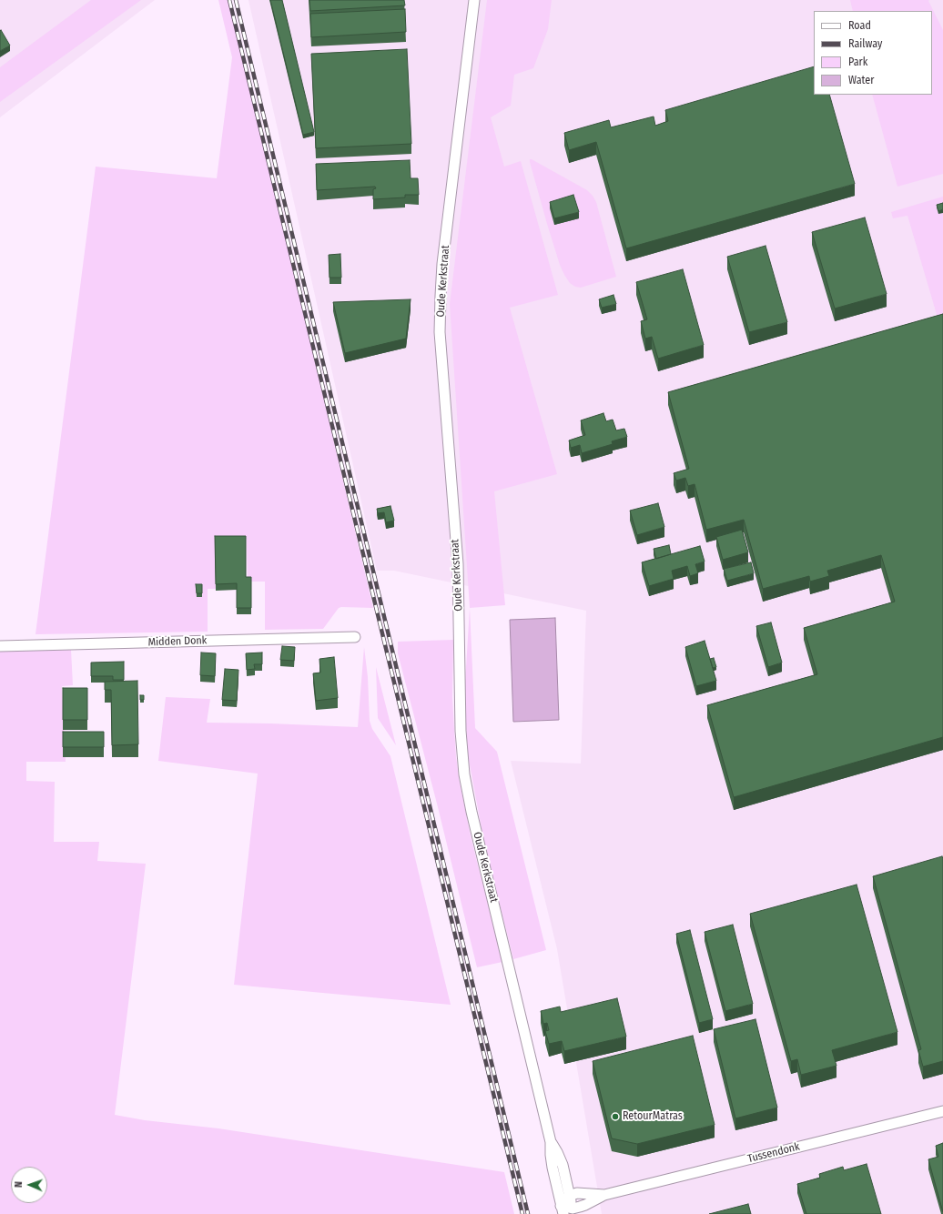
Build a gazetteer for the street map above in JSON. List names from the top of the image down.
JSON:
{
  "streets": {
    "street": ["Oude Kerkstraat", "Midden Donk", "Tussendonk"]
  },
  "crossings": [
    ["Oude Kerkstraat", "Tussendonk"]
  ],
  "places": ["RetourMatras"],
  "legend": [
    "Road",
    "Railway",
    "Park",
    "Water"
  ],
  "north": "left"
}
